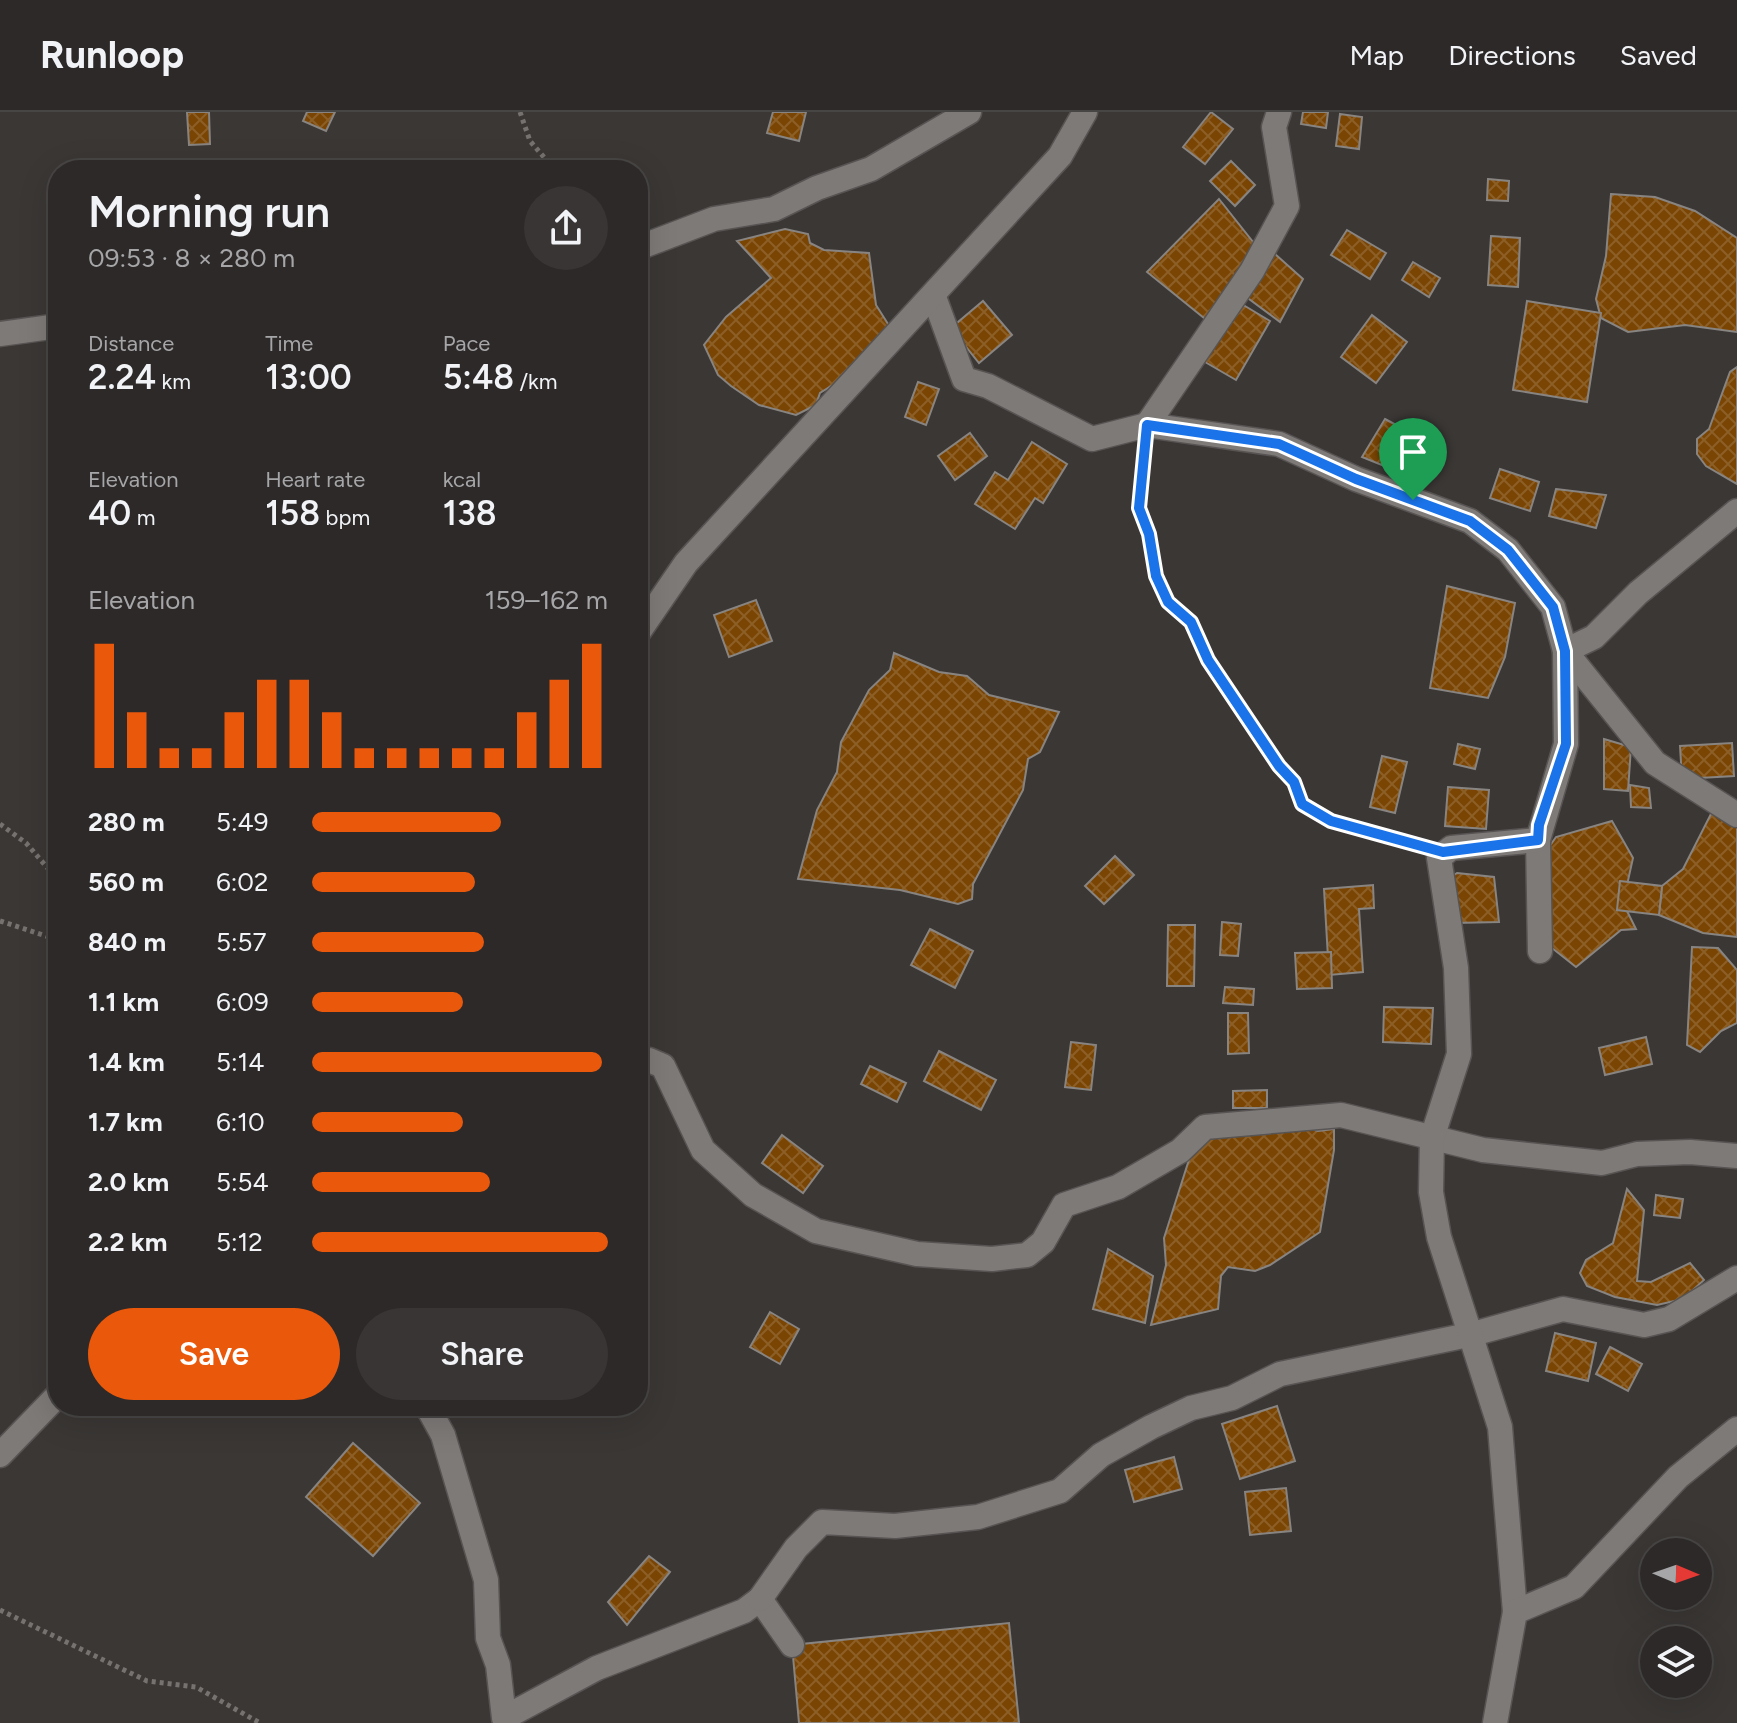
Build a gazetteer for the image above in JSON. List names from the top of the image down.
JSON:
{
  "north": "right",
  "page": {
    "header": "Runloop",
    "nav": ["Map", "Directions", "Saved"],
    "heading": ["Morning run", "09:53 · 8 × 280 m"],
    "stats": [
      ["Distance", "2.24 km"],
      ["Time", "13:00"],
      ["Pace", "5:48 /km"],
      ["Elevation", "40 m"],
      ["Heart rate", "158 bpm"],
      ["kcal", "138"]
    ],
    "chart": ["Elevation", "159–162 m"],
    "list": [
      {
        "name": "280 m",
        "note": "5:49"
      },
      {
        "name": "560 m",
        "note": "6:02"
      },
      {
        "name": "840 m",
        "note": "5:57"
      },
      {
        "name": "1.1 km",
        "note": "6:09"
      },
      {
        "name": "1.4 km",
        "note": "5:14"
      },
      {
        "name": "1.7 km",
        "note": "6:10"
      },
      {
        "name": "2.0 km",
        "note": "5:54"
      },
      {
        "name": "2.2 km",
        "note": "5:12"
      }
    ],
    "buttons": ["Save", "Share"]
  }
}
